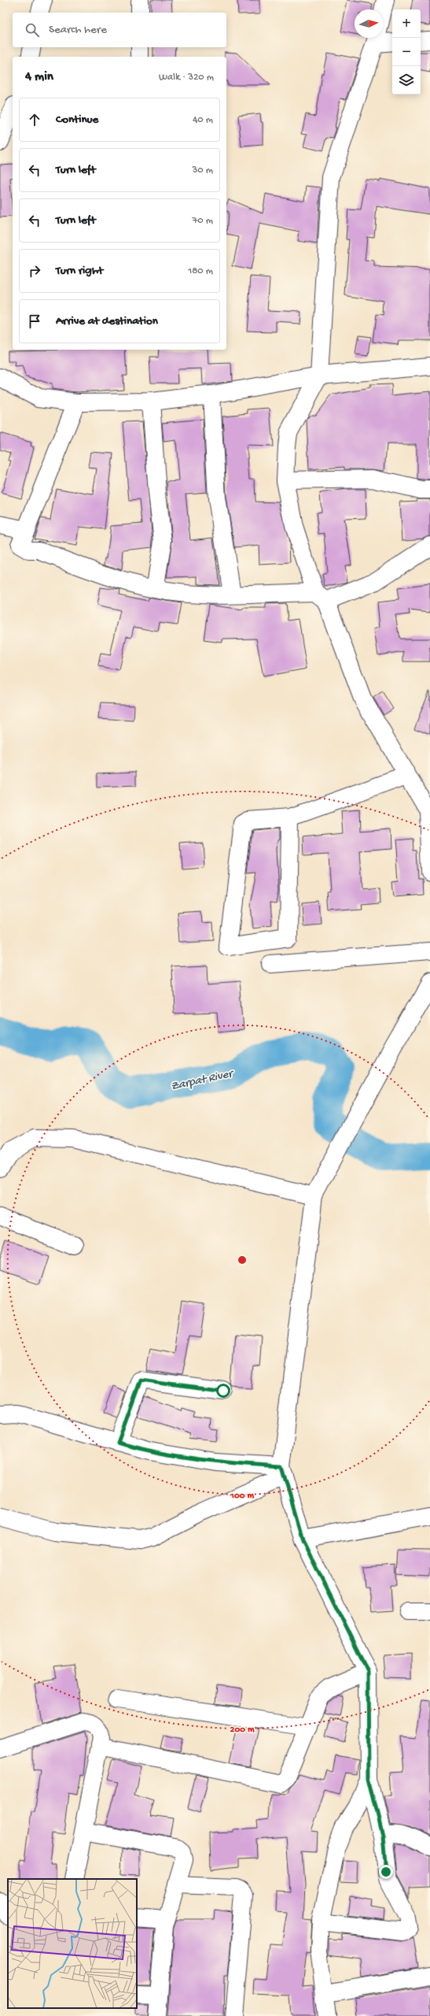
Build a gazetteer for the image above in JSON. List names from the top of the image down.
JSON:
{
  "water": ["Zarpat River"],
  "north": "right",
  "page": {
    "map_buttons": ["+", "−"],
    "search": "Search here",
    "heading": ["4 min", "Walk · 320 m"],
    "list": [
      ["Continue", "40 m"],
      ["Turn left", "30 m"],
      ["Turn left", "70 m"],
      ["Turn right", "180 m"],
      "Arrive at destination"
    ]
  },
  "rings": ["100 m", "200 m"]
}
